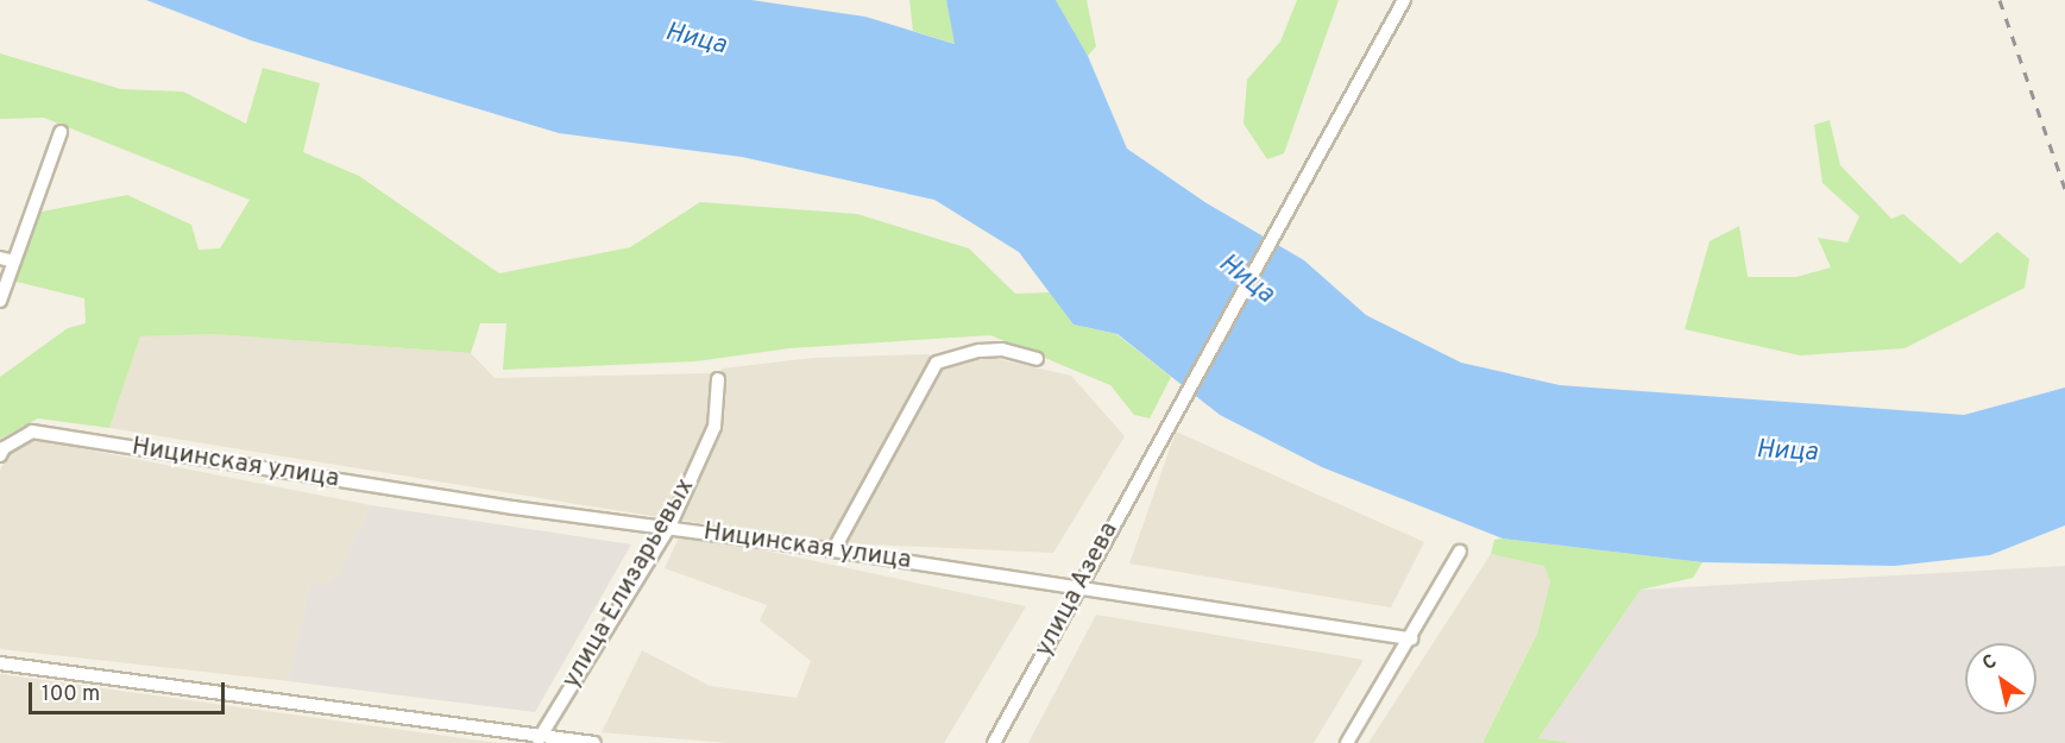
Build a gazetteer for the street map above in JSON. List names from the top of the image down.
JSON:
{
  "streets": {
    "street": ["Ницинская улица", "улица Елизарьевых", "улица Азева"]
  },
  "crossings": [
    ["Ницинская улица", "улица Елизарьевых"],
    ["Ницинская улица", "улица Азева"]
  ],
  "water": ["Ница"],
  "scale_bar": "100 m",
  "north": "top left"
}
